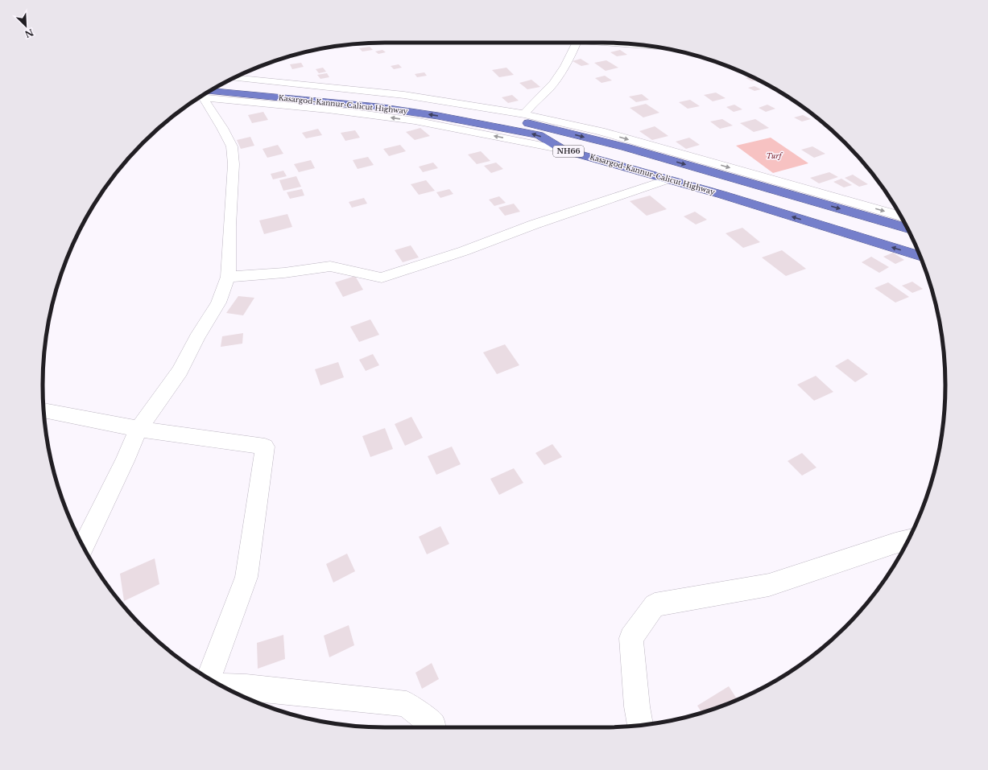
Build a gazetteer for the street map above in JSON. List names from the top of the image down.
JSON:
{
  "streets": {
    "highway": ["Kasargod-Kannur-Calicut Highway", "NH66"]
  },
  "parks": ["Turf"],
  "north": "bottom right"
}
